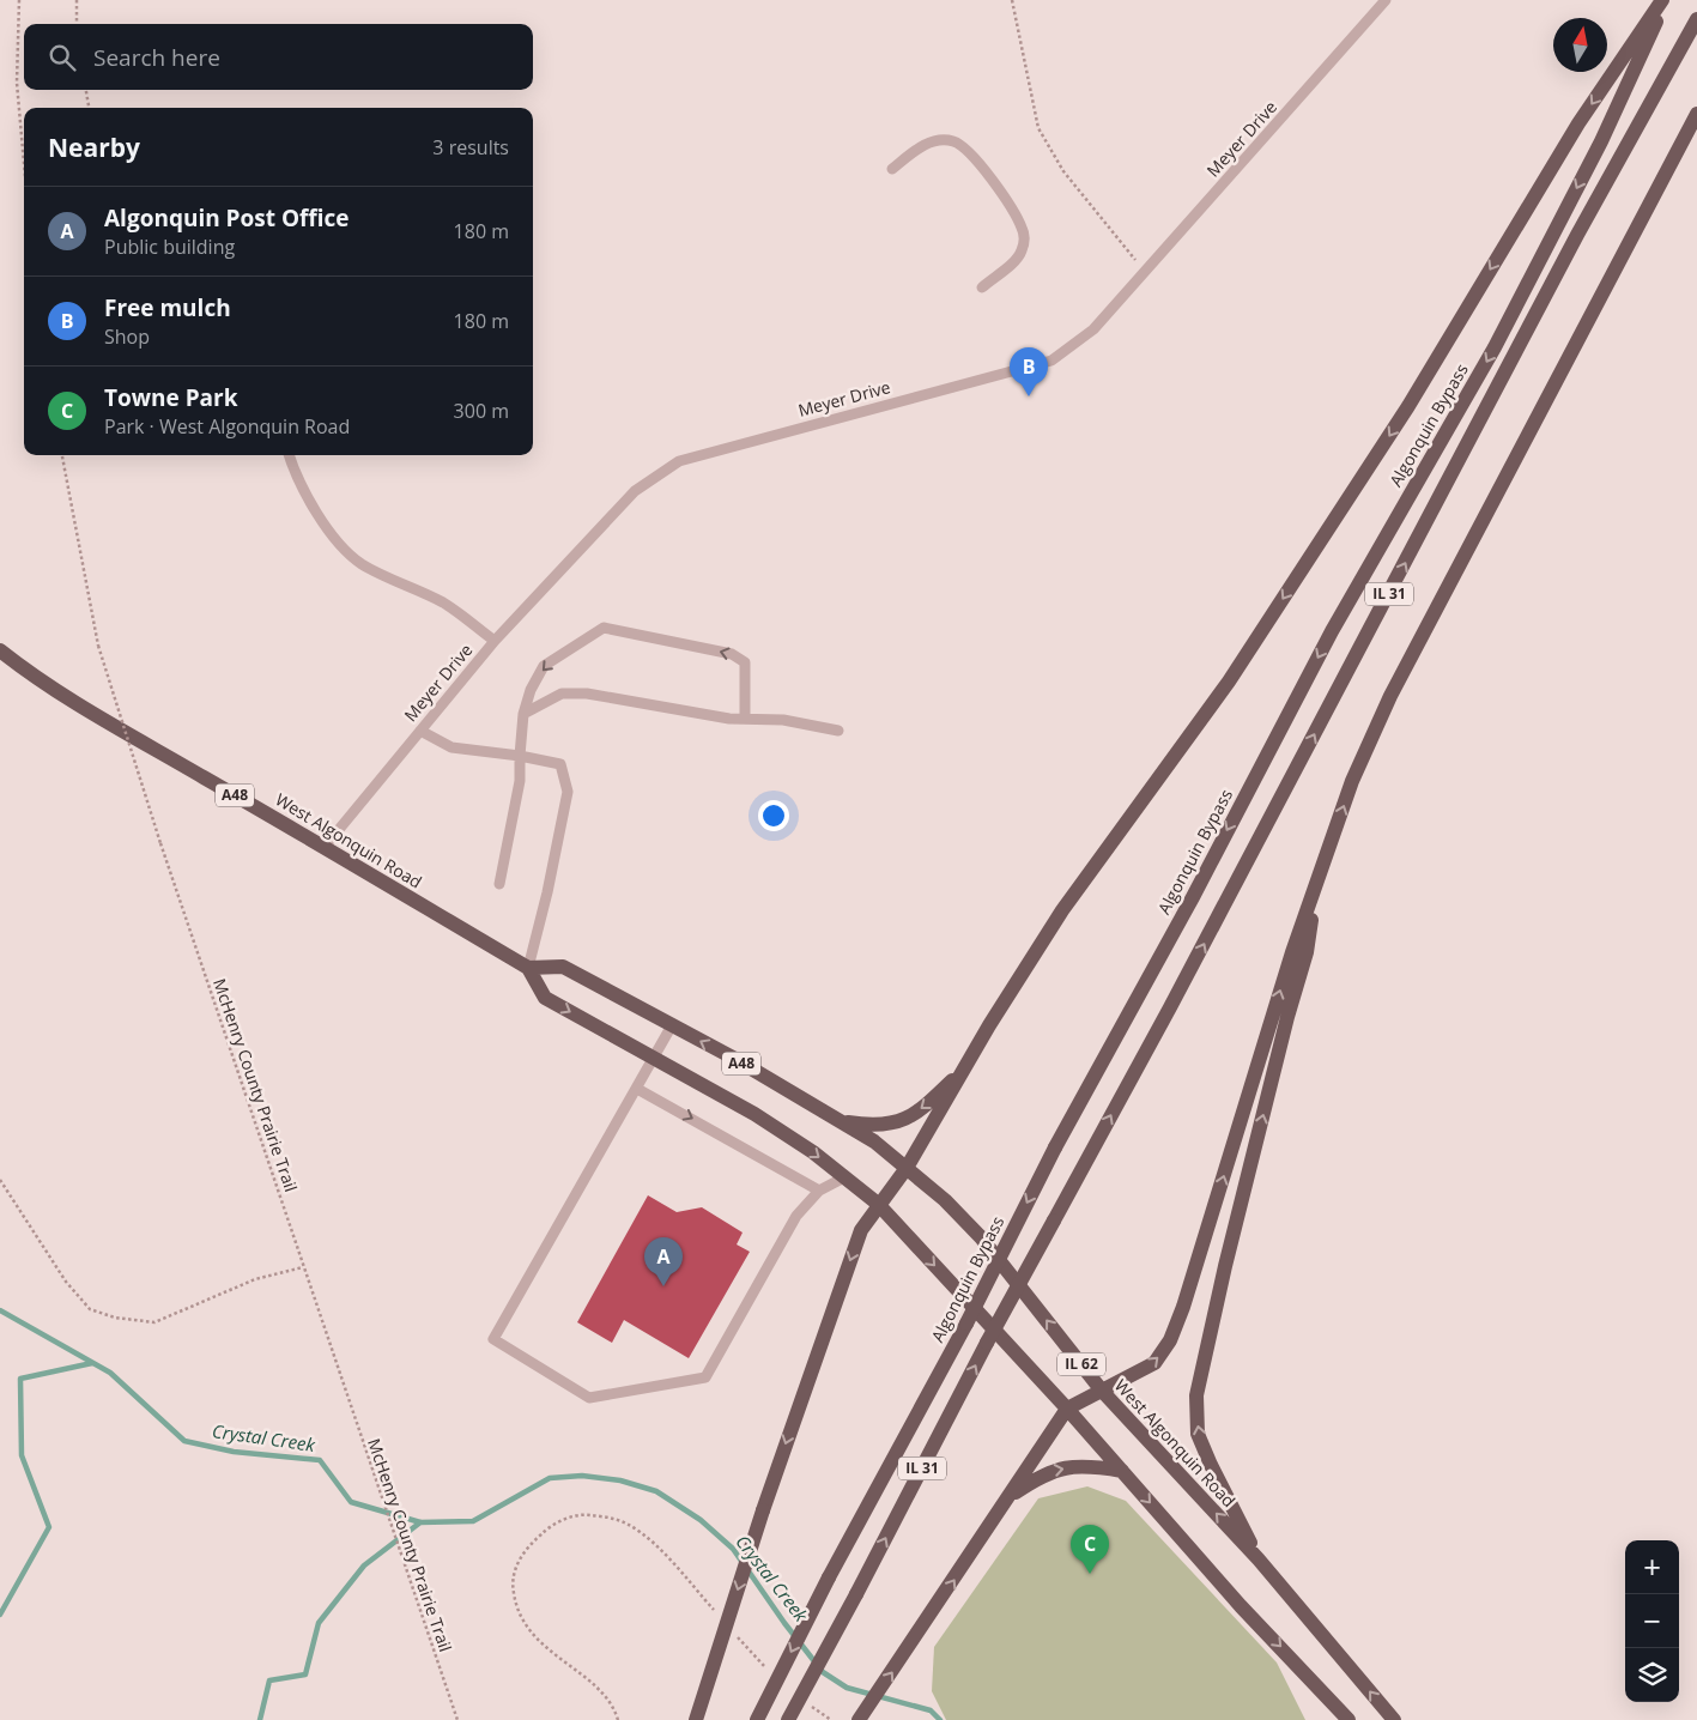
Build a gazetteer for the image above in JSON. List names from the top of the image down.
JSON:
{
  "streets": {
    "main road": [
      "Algonquin Bypass",
      "IL 31",
      "A48",
      "West Algonquin Road",
      "IL 62"
    ],
    "lane": ["Meyer Drive"],
    "path": ["McHenry County Prairie Trail"]
  },
  "crossings": [
    ["Meyer Drive", "West Algonquin Road"],
    ["A48", "West Algonquin Road"],
    ["A48", "IL 62"]
  ],
  "water": ["Crystal Creek"],
  "north": "top",
  "page": {
    "search": "Search here",
    "heading": ["Nearby", "3 results"],
    "list": [
      {
        "mark": "A",
        "name": "Algonquin Post Office",
        "note": "Public building",
        "value": "180 m"
      },
      {
        "mark": "B",
        "name": "Free mulch",
        "note": "Shop",
        "value": "180 m"
      },
      {
        "mark": "C",
        "name": "Towne Park",
        "note": "Park · West Algonquin Road",
        "value": "300 m"
      }
    ],
    "pins": ["B", "A", "C"],
    "map_buttons": ["+", "−"]
  }
}
